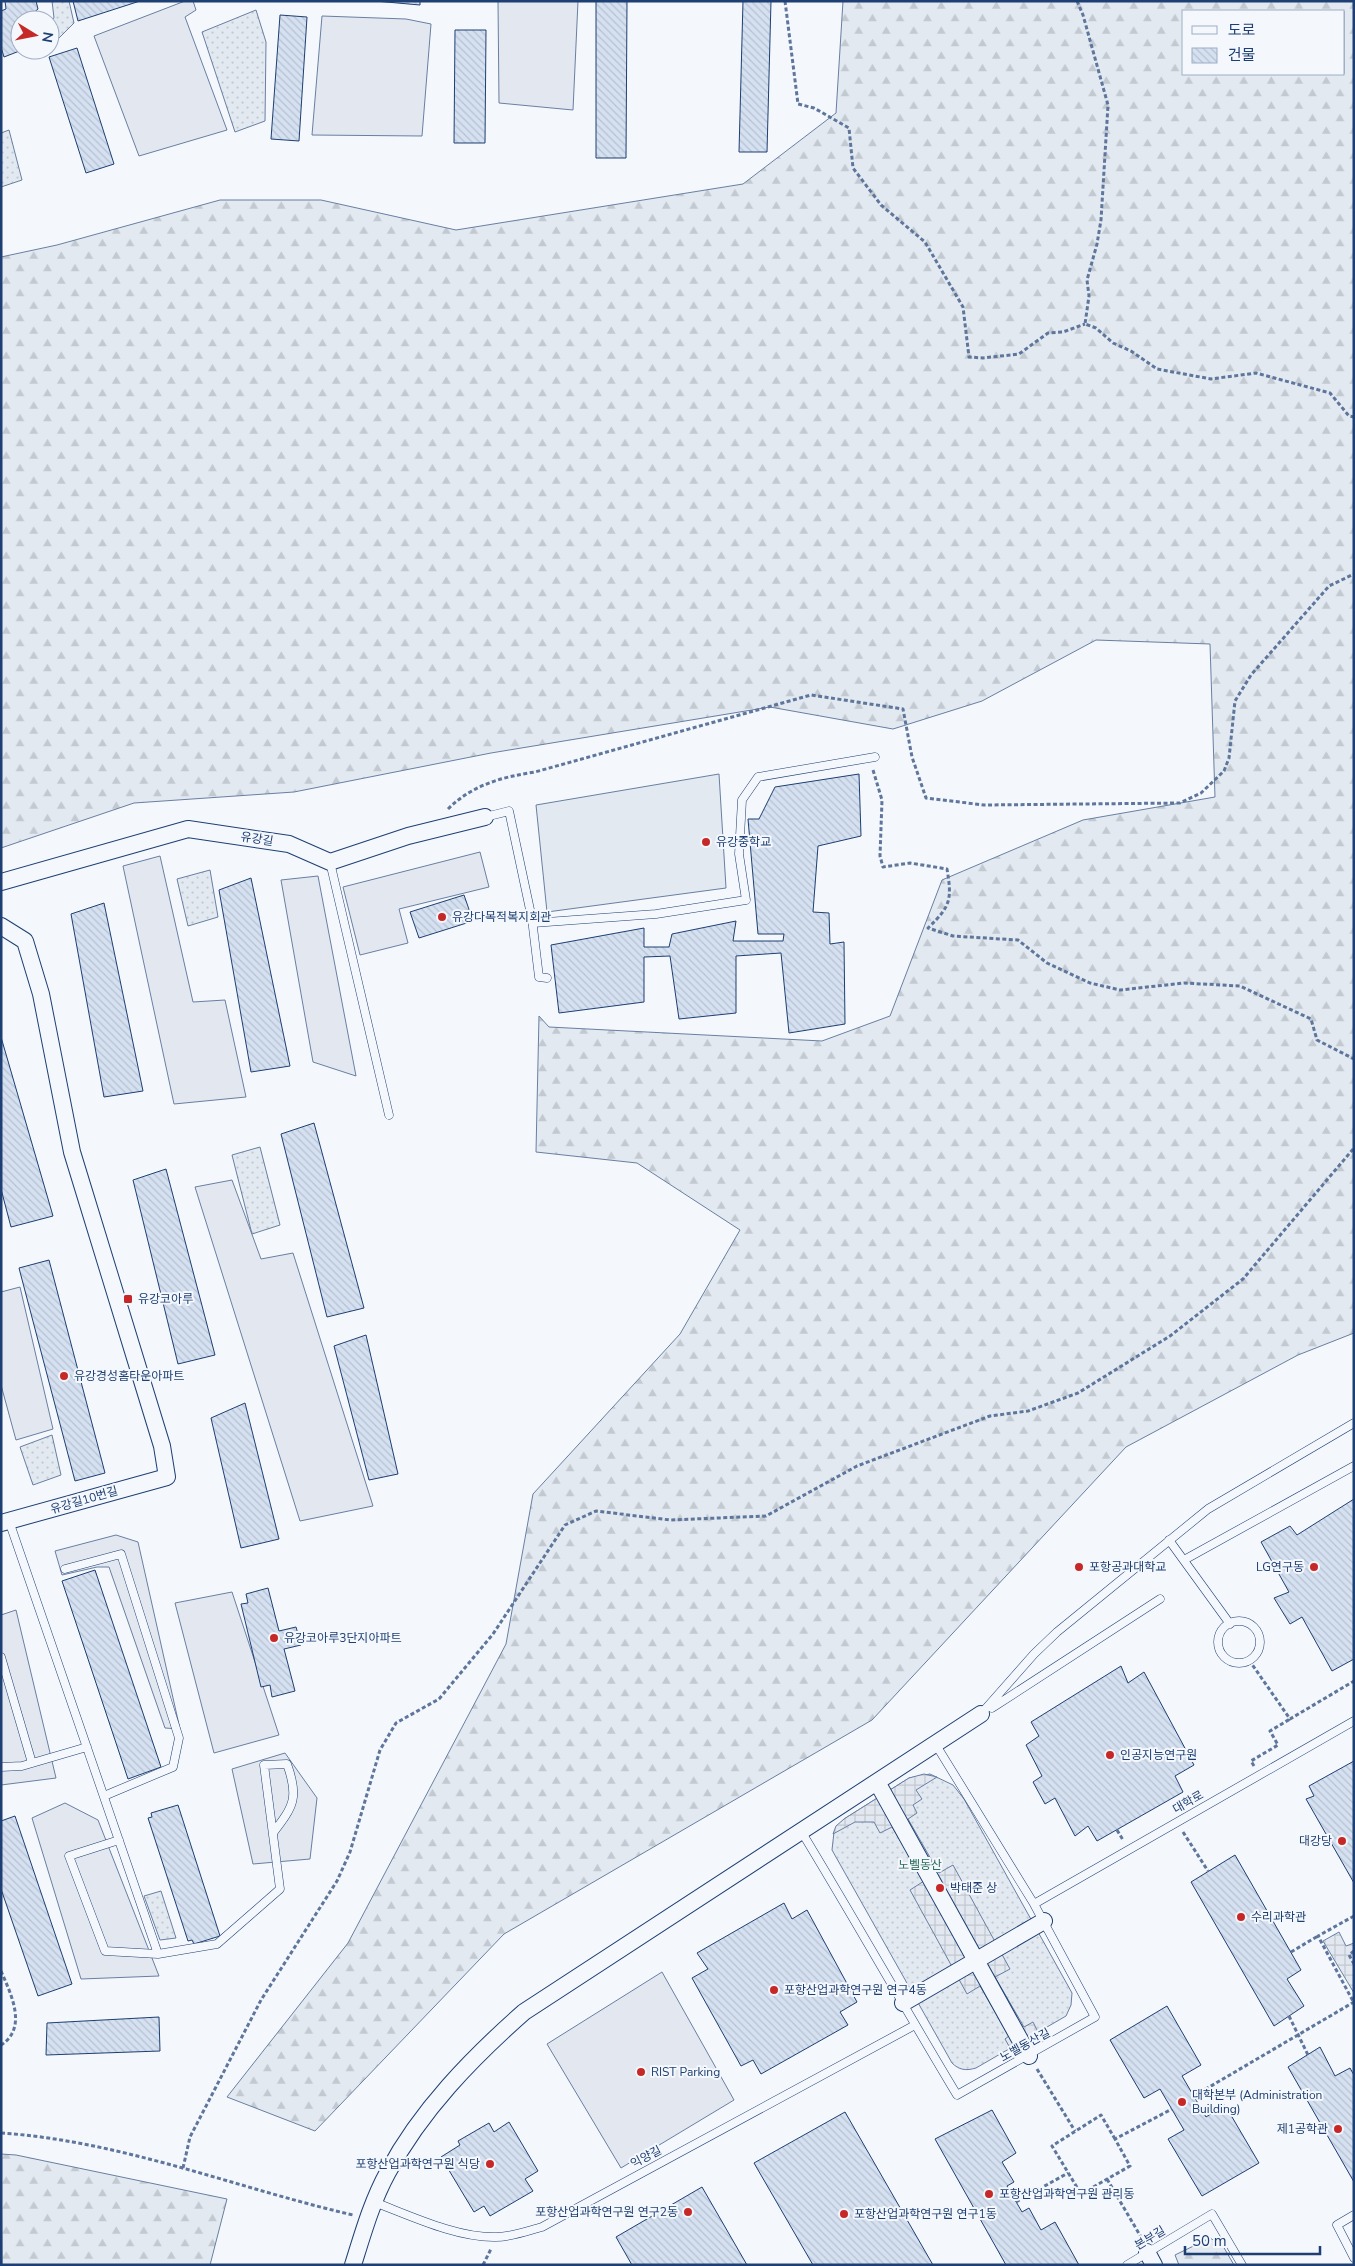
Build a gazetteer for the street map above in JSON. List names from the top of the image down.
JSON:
{
  "streets": {
    "street": ["유강길", "유강길10번길"],
    "lane": [
      "대학로",
      "노벨동산길",
      "익양길",
      "본부길"
    ]
  },
  "crossings": [
    ["대학로", "노벨동산길"],
    ["노벨동산길", "익양길"]
  ],
  "parks": ["노벨동산"],
  "places": {
    "other": [
      "유강중학교",
      "유강다목적복지회관",
      "유강경성홈타운아파트",
      "포항공과대학교",
      "LG연구동",
      "유강코아루3단지아파트",
      "인공지능연구원",
      "대강당",
      "박태준 상",
      "수리과학관",
      "포항산업과학연구원 연구4동",
      "RIST Parking",
      "대학본부 (Administration Building)",
      "제1공학관",
      "포항산업과학연구원 식당",
      "포항산업과학연구원 관리동",
      "포항산업과학연구원 연구2동",
      "포항산업과학연구원 연구1동"
    ],
    "transit": ["유강코아루"]
  },
  "legend": ["도로", "건물"],
  "scale_bar": "50 m",
  "north": "right"
}
